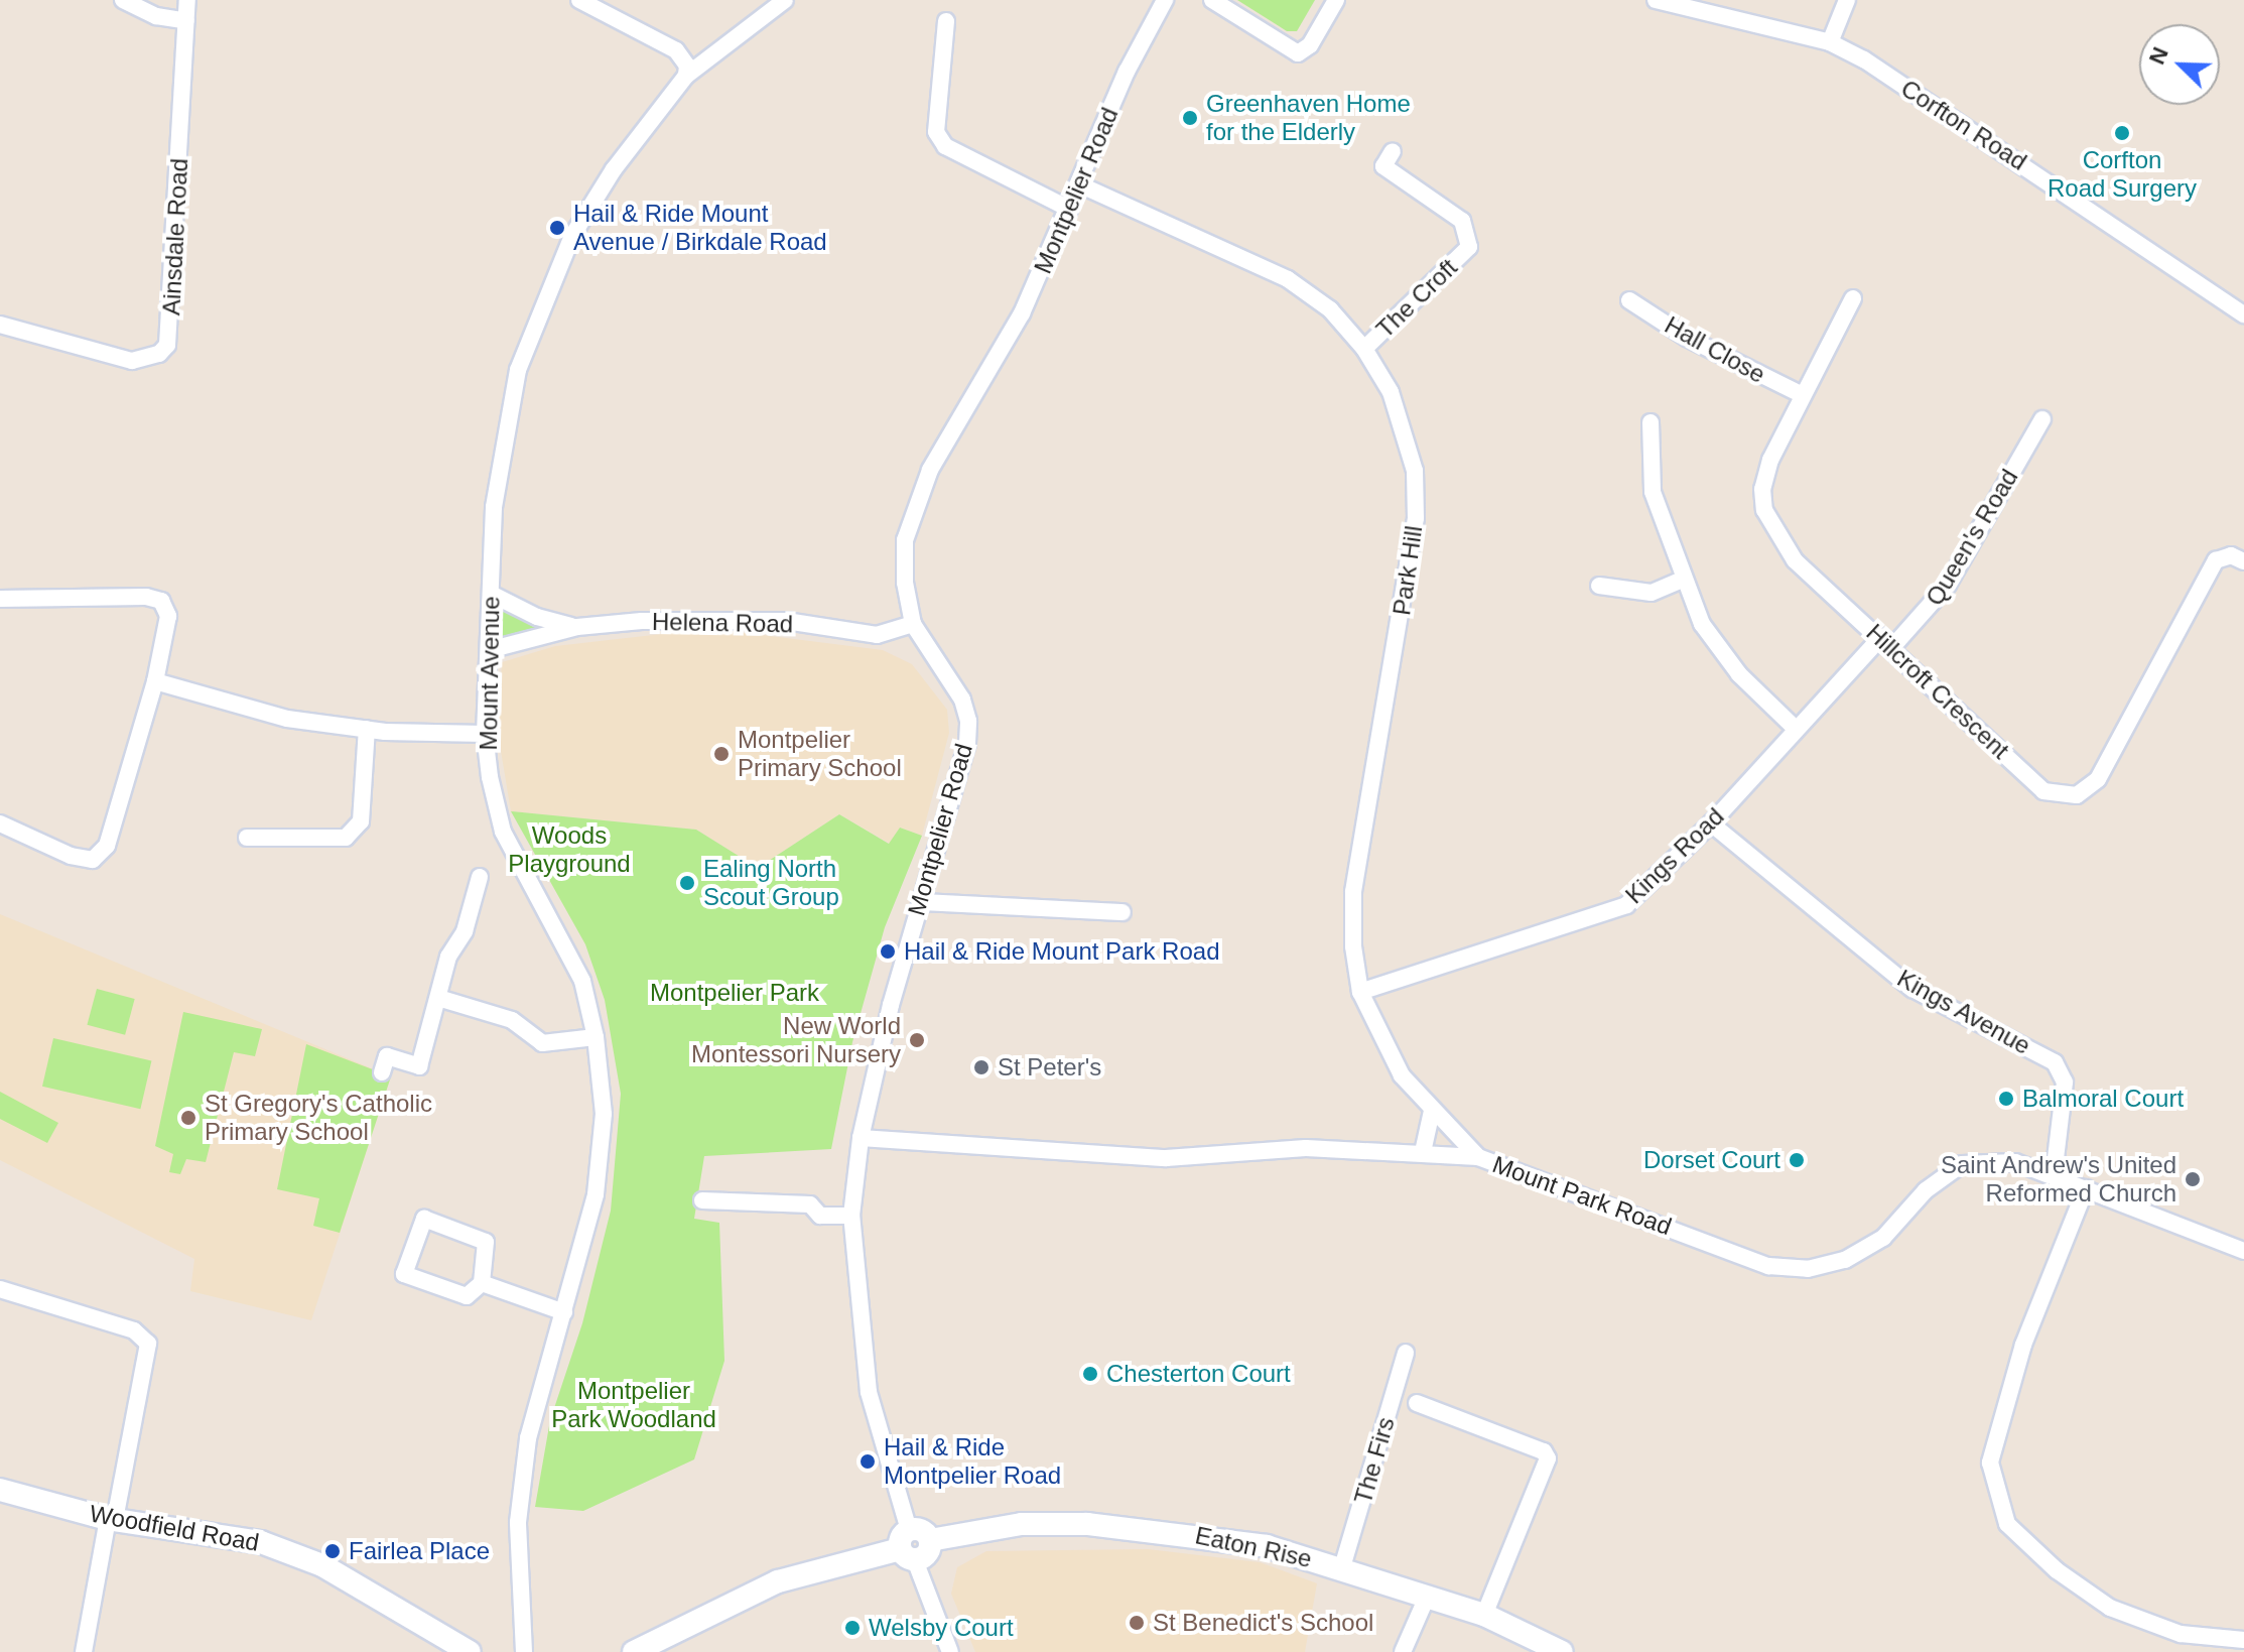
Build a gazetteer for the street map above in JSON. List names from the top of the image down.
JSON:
{
  "streets": {
    "street": [
      "Corfton Road",
      "Montpelier Road",
      "Ainsdale Road",
      "The Croft",
      "Hall Close",
      "Queen's Road",
      "Park Hill",
      "Helena Road",
      "Mount Avenue",
      "Hillcroft Crescent",
      "Kings Road",
      "Kings Avenue",
      "Mount Park Road",
      "The Firs",
      "Woodfield Road",
      "Eaton Rise"
    ]
  },
  "crossings": [
    ["Montpelier Road", "Park Hill"],
    ["Montpelier Road", "Helena Road"],
    ["Montpelier Road", "Mount Park Road"],
    ["Montpelier Road", "Eaton Rise"],
    ["The Croft", "Park Hill"],
    ["Hall Close", "Hillcroft Crescent"],
    ["Queen's Road", "Hillcroft Crescent"],
    ["Queen's Road", "Kings Road"],
    ["Park Hill", "Kings Road"],
    ["Park Hill", "Mount Park Road"],
    ["Helena Road", "Mount Avenue"],
    ["Hillcroft Crescent", "Kings Road"],
    ["Kings Road", "Kings Avenue"],
    ["Kings Avenue", "Mount Park Road"],
    ["The Firs", "Eaton Rise"]
  ],
  "parks": ["Woods Playground", "Montpelier Park", "Montpelier Park Woodland"],
  "places": [
    "Greenhaven Home for the Elderly",
    "Corfton Road Surgery",
    "Hail & Ride Mount Avenue / Birkdale Road",
    "Montpelier Primary School",
    "Ealing North Scout Group",
    "Hail & Ride Mount Park Road",
    "New World Montessori Nursery",
    "St Peter's",
    "Balmoral Court",
    "St Gregory's Catholic Primary School",
    "Dorset Court",
    "Saint Andrew's United Reformed Church",
    "Chesterton Court",
    "Hail & Ride Montpelier Road",
    "Fairlea Place",
    "St Benedict's School",
    "Welsby Court"
  ],
  "north": "top left"
}
